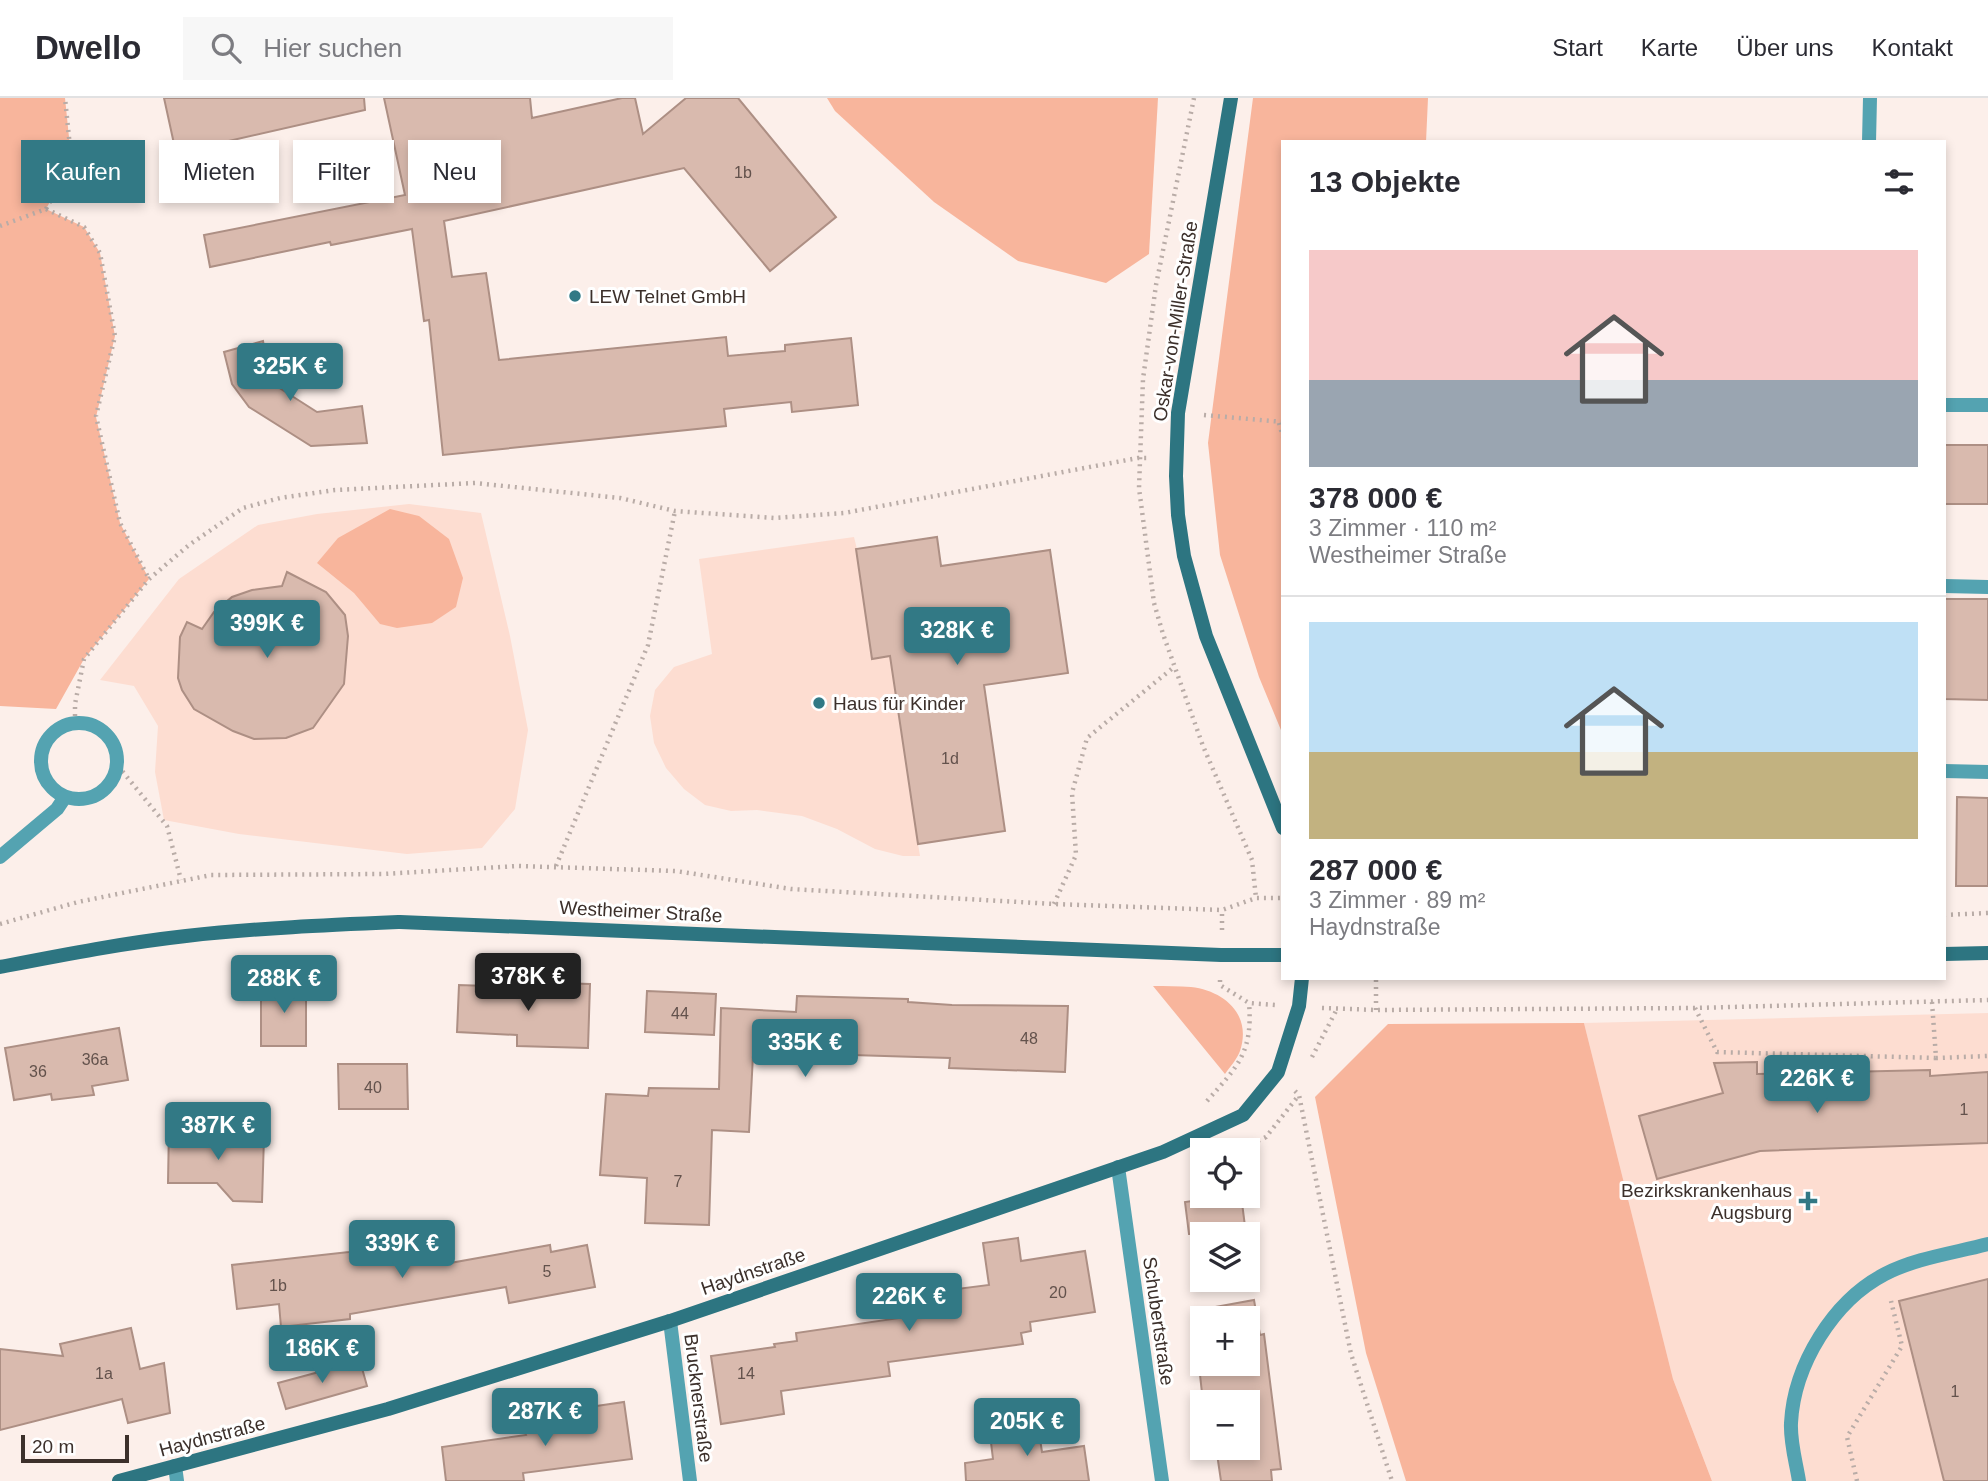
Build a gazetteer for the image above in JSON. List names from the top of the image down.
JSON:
{
  "streets": {
    "street": [
      "Oskar-von-Miller-Straße",
      "Westheimer Straße",
      "Haydnstraße",
      "Schubertstraße",
      "Brucknerstraße"
    ]
  },
  "crossings": [
    ["Haydnstraße", "Schubertstraße"],
    ["Haydnstraße", "Brucknerstraße"]
  ],
  "places": {
    "other": ["LEW Telnet GmbH", "Haus für Kinder"],
    "health": ["Bezirkskrankenhaus Augsburg"]
  },
  "house_numbers": [
    "1b",
    "1d",
    "44",
    "48",
    "36a",
    "36",
    "40",
    "1",
    "7",
    "5",
    "1b",
    "20",
    "1a",
    "14",
    "1"
  ],
  "scale_bar": "20 m",
  "page": {
    "header": "Dwello",
    "search": "Hier suchen",
    "nav": [
      "Start",
      "Karte",
      "Über uns",
      "Kontakt"
    ],
    "chip": [
      "Kaufen",
      "Mieten",
      "Filter",
      "Neu"
    ],
    "heading": "13 Objekte",
    "list": [
      {
        "name": "378 000 €",
        "note": "3 Zimmer · 110 m² · Westheimer Straße"
      },
      {
        "name": "287 000 €",
        "note": "3 Zimmer · 89 m² · Haydnstraße"
      }
    ],
    "price": [
      "325K €",
      "399K €",
      "328K €",
      "378K €",
      "288K €",
      "335K €",
      "226K €",
      "387K €",
      "339K €",
      "226K €",
      "186K €",
      "287K €",
      "205K €"
    ],
    "map_buttons": ["+", "−"],
    "scale": "20 m"
  }
}
